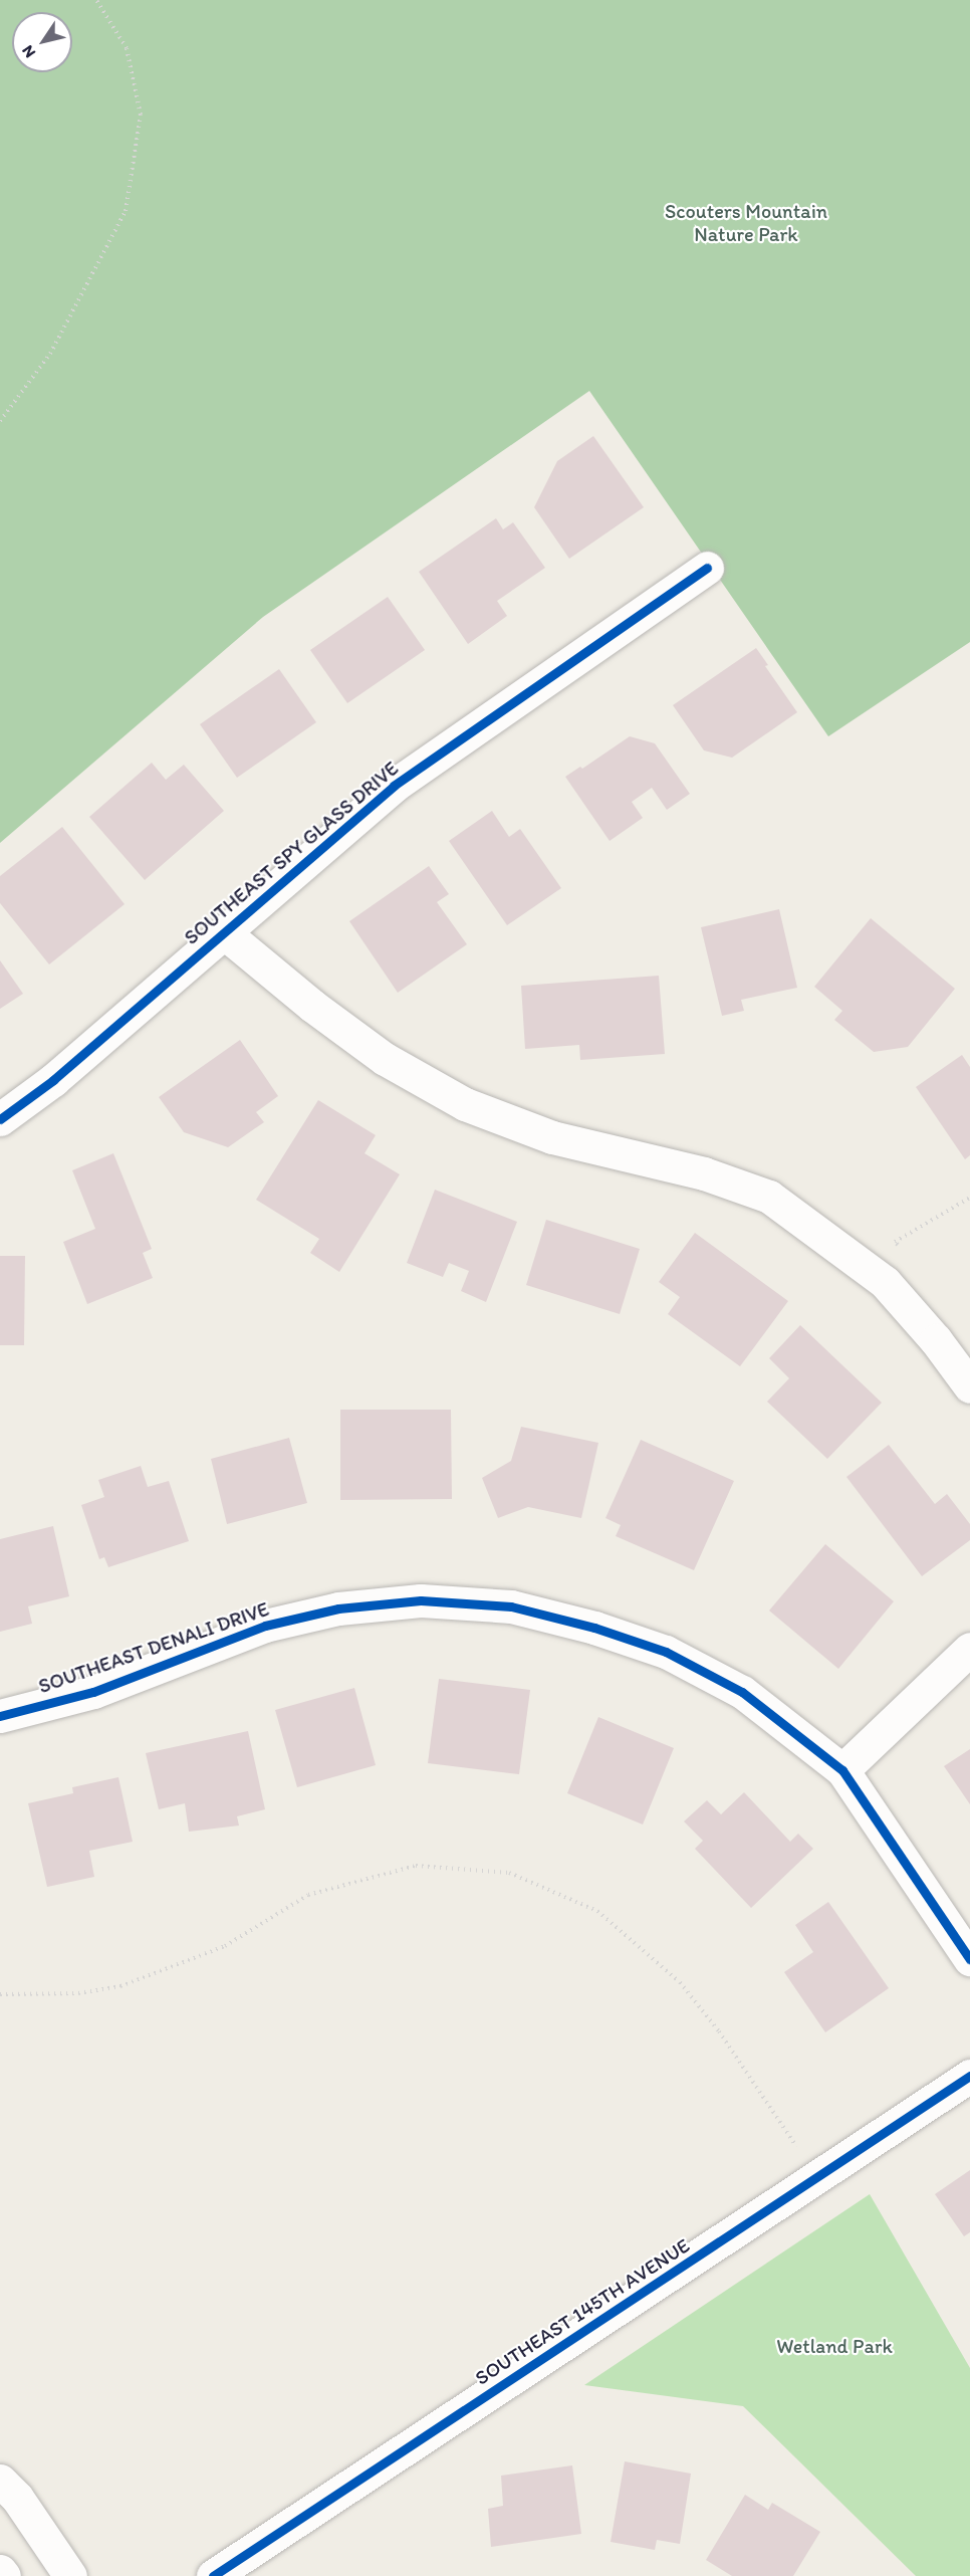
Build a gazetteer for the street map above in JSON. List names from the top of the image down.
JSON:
{
  "streets": {
    "street": ["SOUTHEAST SPY GLASS DRIVE", "SOUTHEAST DENALI DRIVE", "SOUTHEAST 145TH AVENUE"]
  },
  "parks": ["Scouters Mountain Nature Park", "Wetland Park"],
  "north": "bottom left"
}
